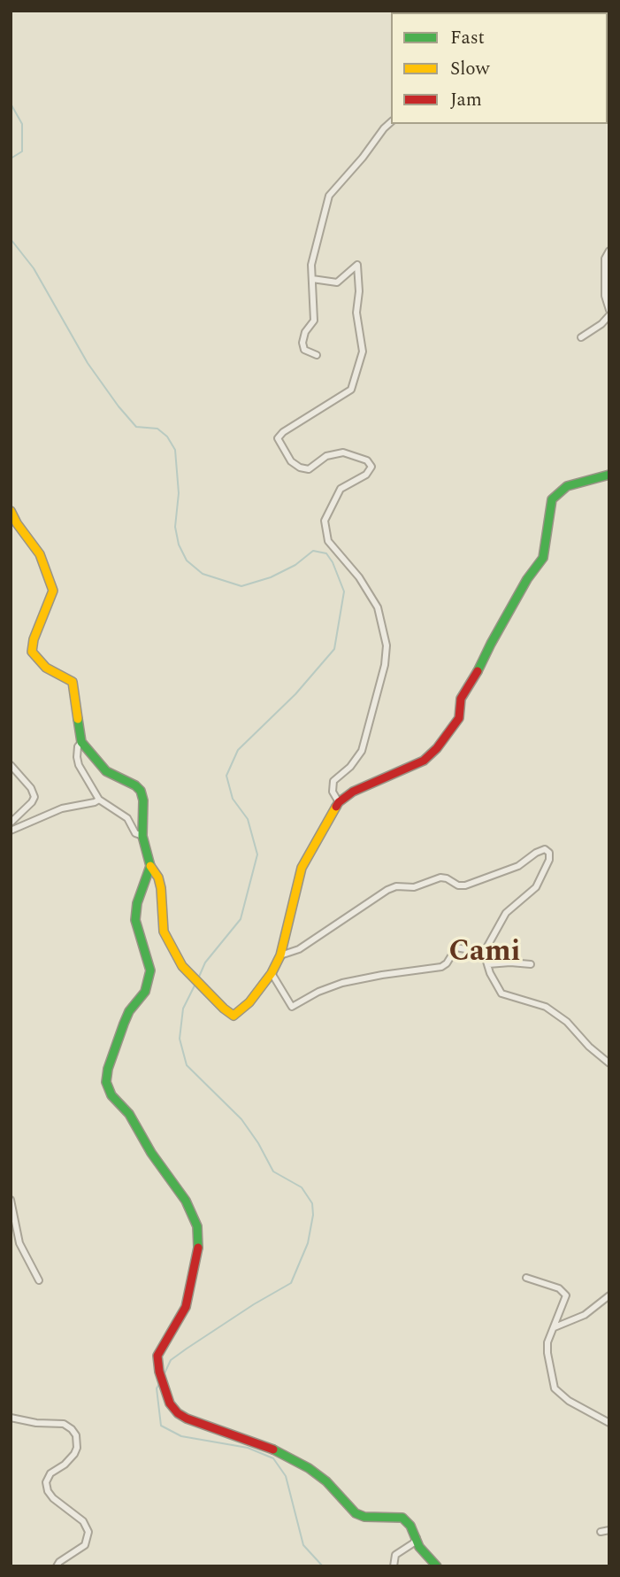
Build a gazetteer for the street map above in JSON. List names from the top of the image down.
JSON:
{
  "districts": ["Cami"],
  "legend": ["Fast", "Slow", "Jam"]
}
